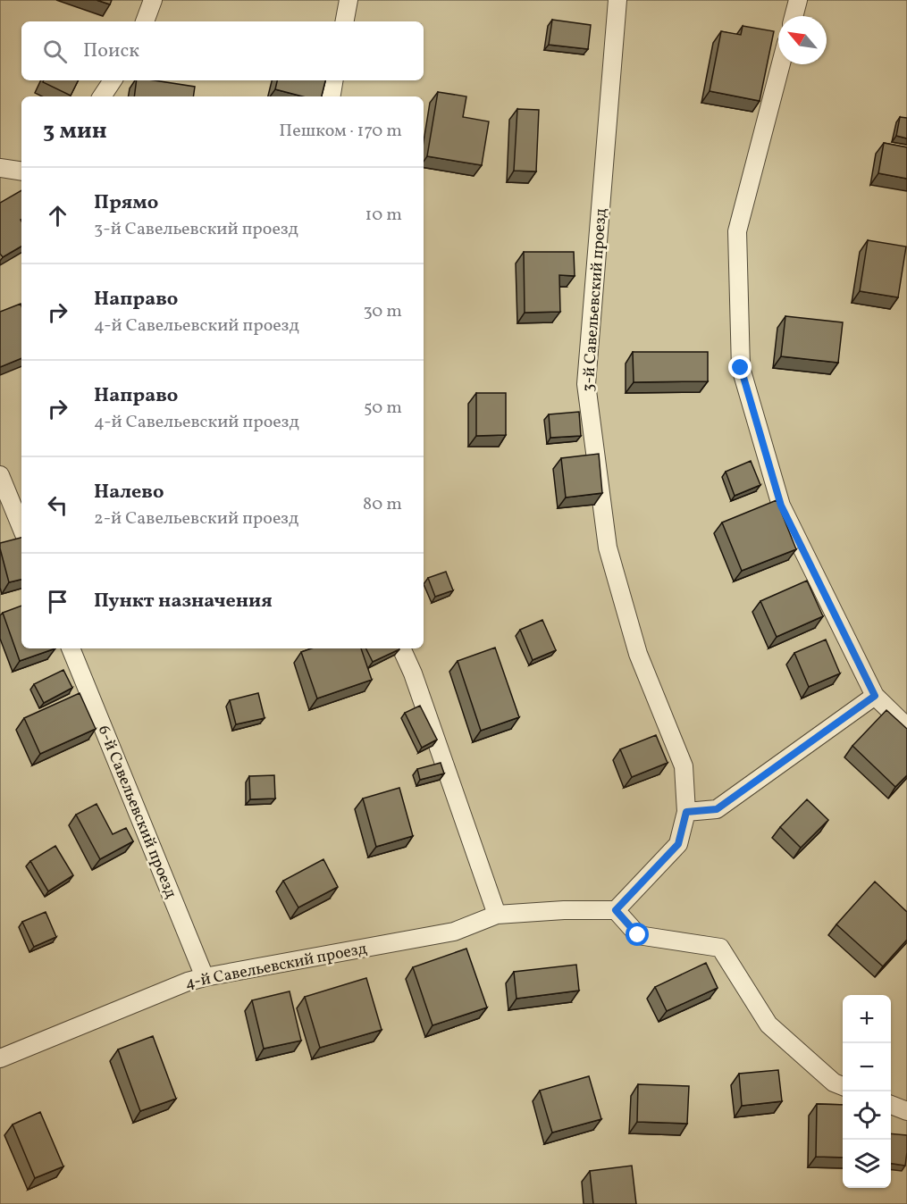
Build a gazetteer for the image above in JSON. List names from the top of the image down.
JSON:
{
  "streets": {
    "lane": ["3-й Савельевский проезд", "6-й Савельевский проезд", "4-й Савельевский проезд"]
  },
  "crossings": [
    ["6-й Савельевский проезд", "4-й Савельевский проезд"]
  ],
  "north": "top left",
  "page": {
    "search": "Поиск",
    "heading": ["3 мин", "Пешком · 170 m"],
    "list": [
      ["Прямо", "3-й Савельевский проезд", "10 m"],
      ["Направо", "4-й Савельевский проезд", "30 m"],
      ["Направо", "4-й Савельевский проезд", "50 m"],
      ["Налево", "2-й Савельевский проезд", "80 m"],
      "Пункт назначения"
    ],
    "map_buttons": ["+", "−"]
  }
}
